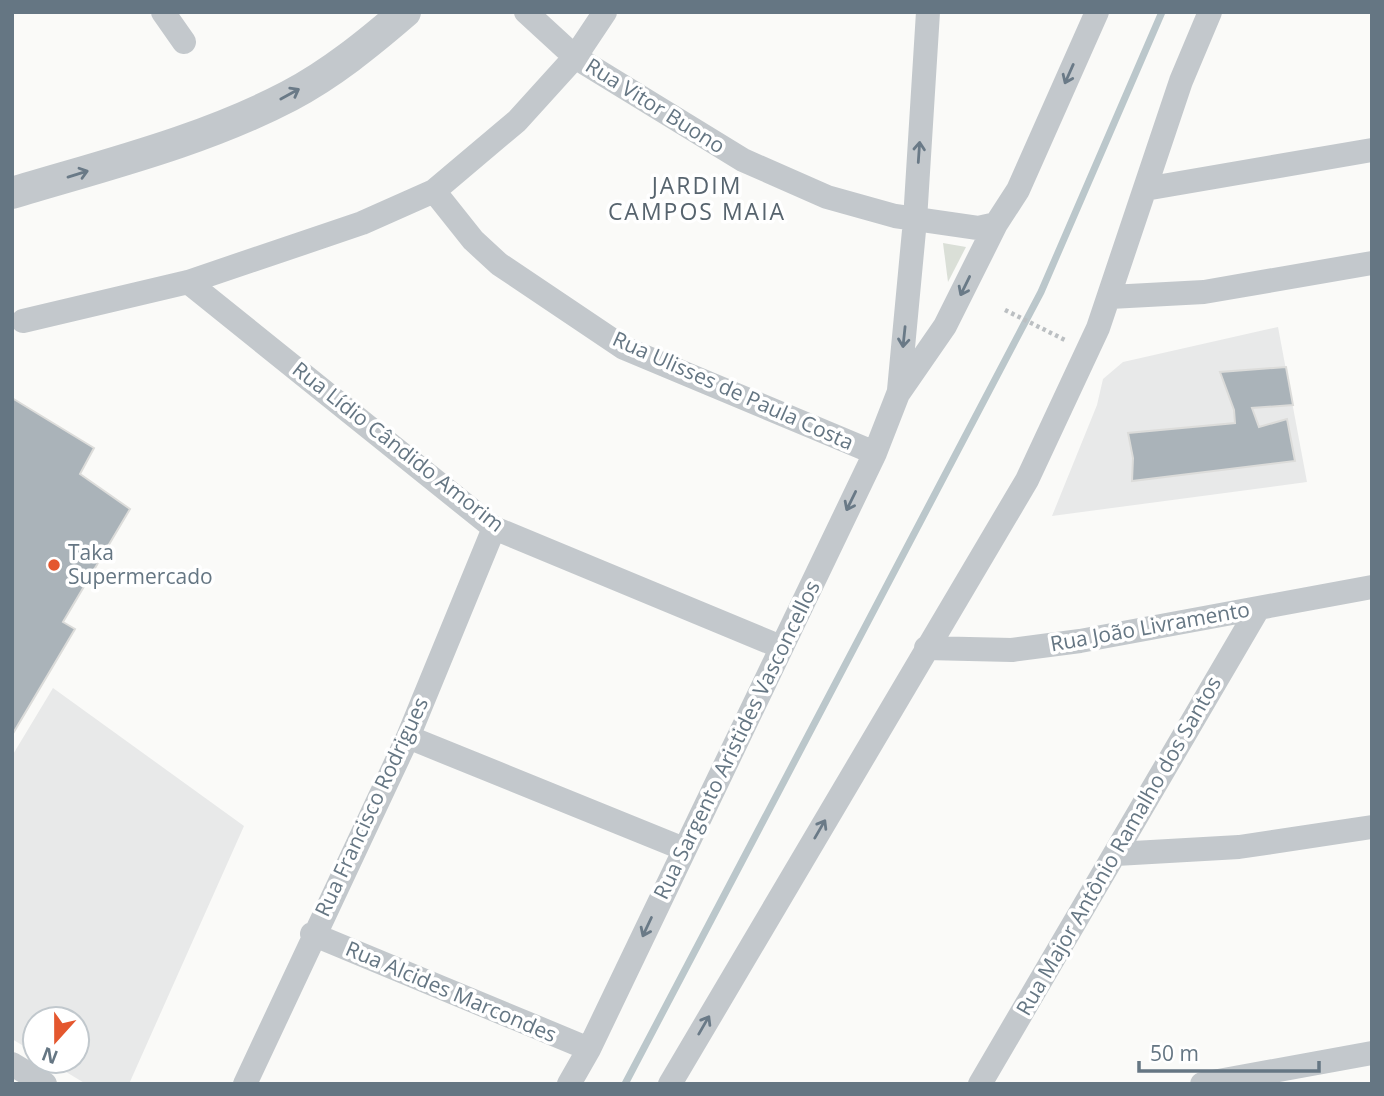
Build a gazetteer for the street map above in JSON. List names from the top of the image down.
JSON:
{
  "streets": {
    "street": [
      "Rua Vitor Buono",
      "Rua Ulisses de Paula Costa",
      "Rua Lídio Cândido Amorim",
      "Rua João Livramento",
      "Rua Sargento Aristides Vasconcellos",
      "Rua Francisco Rodrigues",
      "Rua Major Antônio Ramalho dos Santos",
      "Rua Alcides Marcondes"
    ]
  },
  "crossings": [
    ["Rua Vitor Buono", "Rua Sargento Aristides Vasconcellos"],
    ["Rua Ulisses de Paula Costa", "Rua Sargento Aristides Vasconcellos"],
    ["Rua Lídio Cândido Amorim", "Rua Sargento Aristides Vasconcellos"],
    ["Rua Lídio Cândido Amorim", "Rua Francisco Rodrigues"],
    ["Rua João Livramento", "Rua Major Antônio Ramalho dos Santos"],
    ["Rua Sargento Aristides Vasconcellos", "Rua Alcides Marcondes"],
    ["Rua Francisco Rodrigues", "Rua Alcides Marcondes"]
  ],
  "districts": ["JARDIM CAMPOS MAIA"],
  "places": ["Taka Supermercado"],
  "scale_bar": "50 m",
  "north": "bottom"
}
